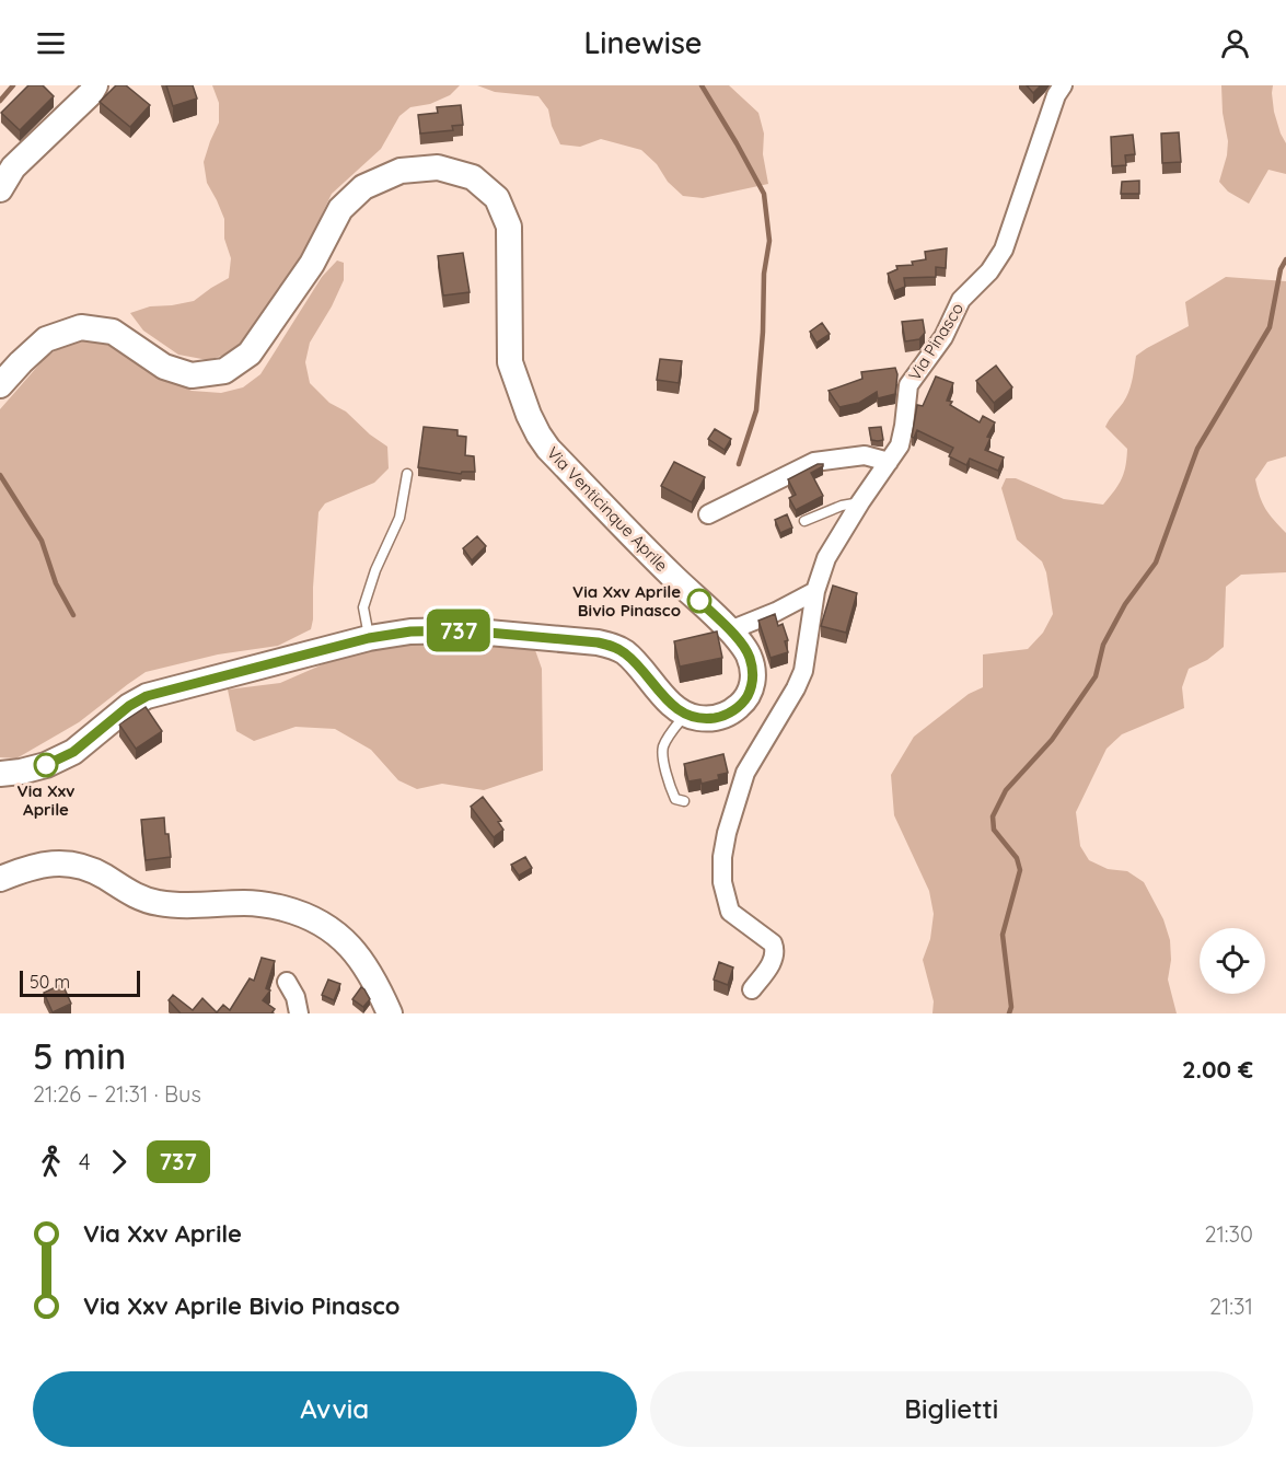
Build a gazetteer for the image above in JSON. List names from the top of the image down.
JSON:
{
  "streets": {
    "main road": ["Via Venticinque Aprile"],
    "street": ["Via Pinasco"]
  },
  "places": ["Via Xxv Aprile Bivio Pinasco", "Via Xxv Aprile"],
  "lines": ["bus line 737"],
  "scale_bar": "50 m",
  "page": {
    "header": "Linewise",
    "on_map": "737",
    "scale": "50 m",
    "heading": ["5 min", "21:26 – 21:31 · Bus", "2.00 €"],
    "legs": ["4", "737"],
    "list": [
      {
        "name": "Via Xxv Aprile",
        "value": "21:30"
      },
      {
        "name": "Via Xxv Aprile Bivio Pinasco",
        "value": "21:31"
      }
    ],
    "buttons": ["Avvia", "Biglietti"]
  }
}
